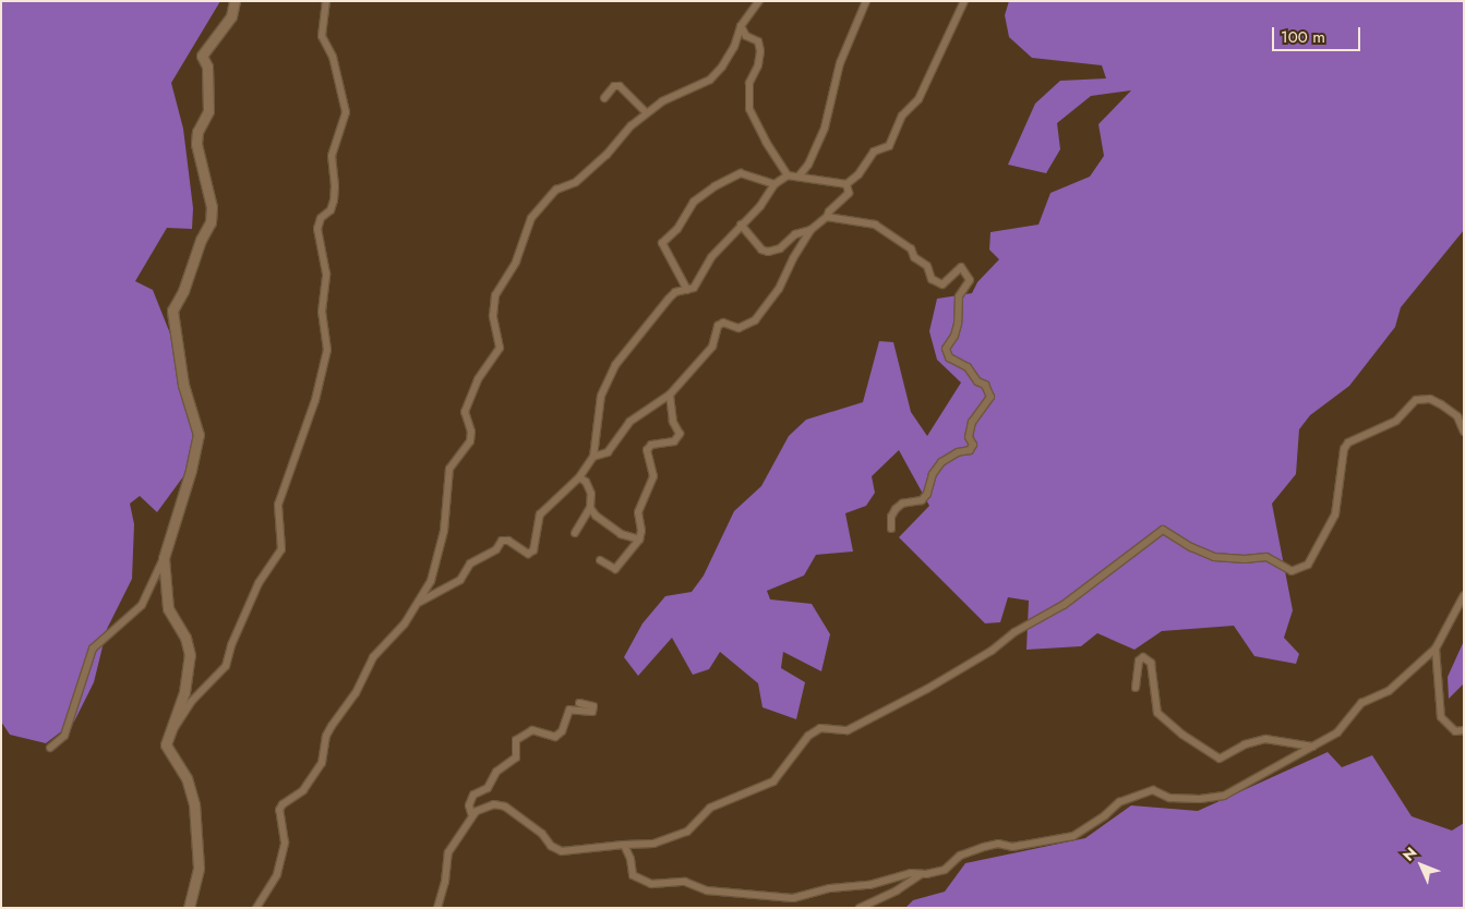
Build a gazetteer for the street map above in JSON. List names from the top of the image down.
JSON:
{
  "scale_bar": "100 m",
  "north": "top left"
}
